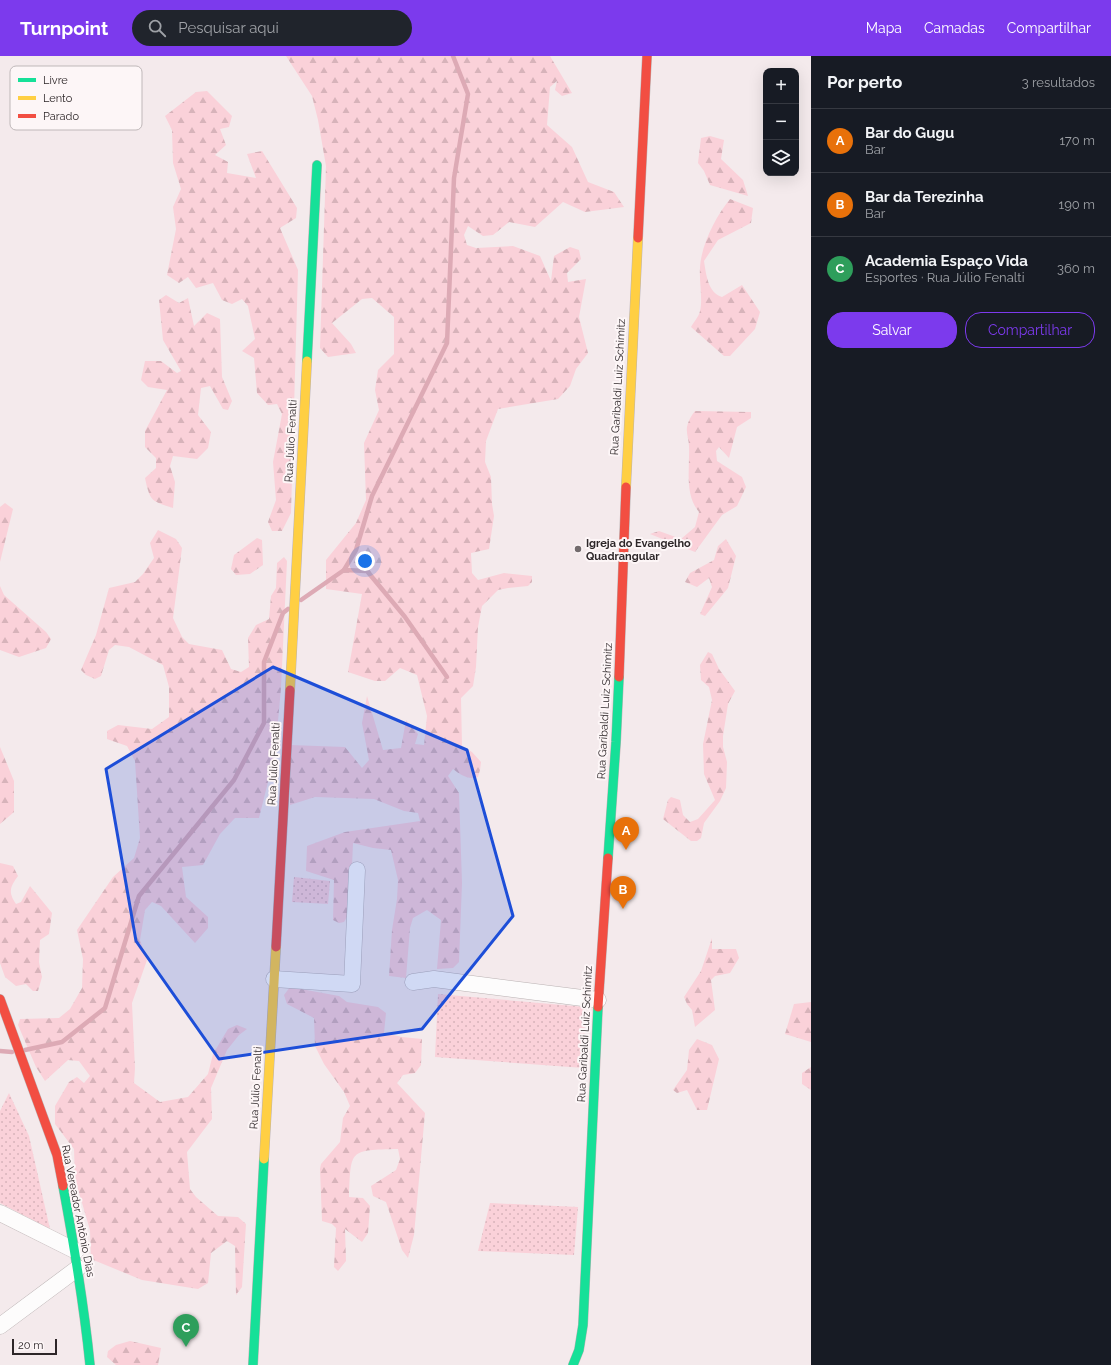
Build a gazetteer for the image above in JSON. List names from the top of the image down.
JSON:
{
  "streets": {
    "street": ["Rua Garibaldi Luiz Schimitz", "Rua Júlio Fenalti", "Rua Vereador Antônio Dias"]
  },
  "places": ["Igreja do Evangelho Quadrangular"],
  "legend": ["Livre", "Lento", "Parado"],
  "scale_bar": "20 m",
  "page": {
    "header": "Turnpoint",
    "search": "Pesquisar aqui",
    "nav": ["Mapa", "Camadas", "Compartilhar"],
    "heading": ["Por perto", "3 resultados"],
    "map_buttons": ["+", "−"],
    "list": [
      {
        "mark": "A",
        "name": "Bar do Gugu",
        "note": "Bar",
        "value": "170 m"
      },
      {
        "mark": "B",
        "name": "Bar da Terezinha",
        "note": "Bar",
        "value": "190 m"
      },
      {
        "mark": "C",
        "name": "Academia Espaço Vida",
        "note": "Esportes · Rua Júlio Fenalti",
        "value": "360 m"
      }
    ],
    "buttons": ["Salvar", "Compartilhar"],
    "pins": ["A", "B", "C"],
    "scale": "20 m"
  }
}
